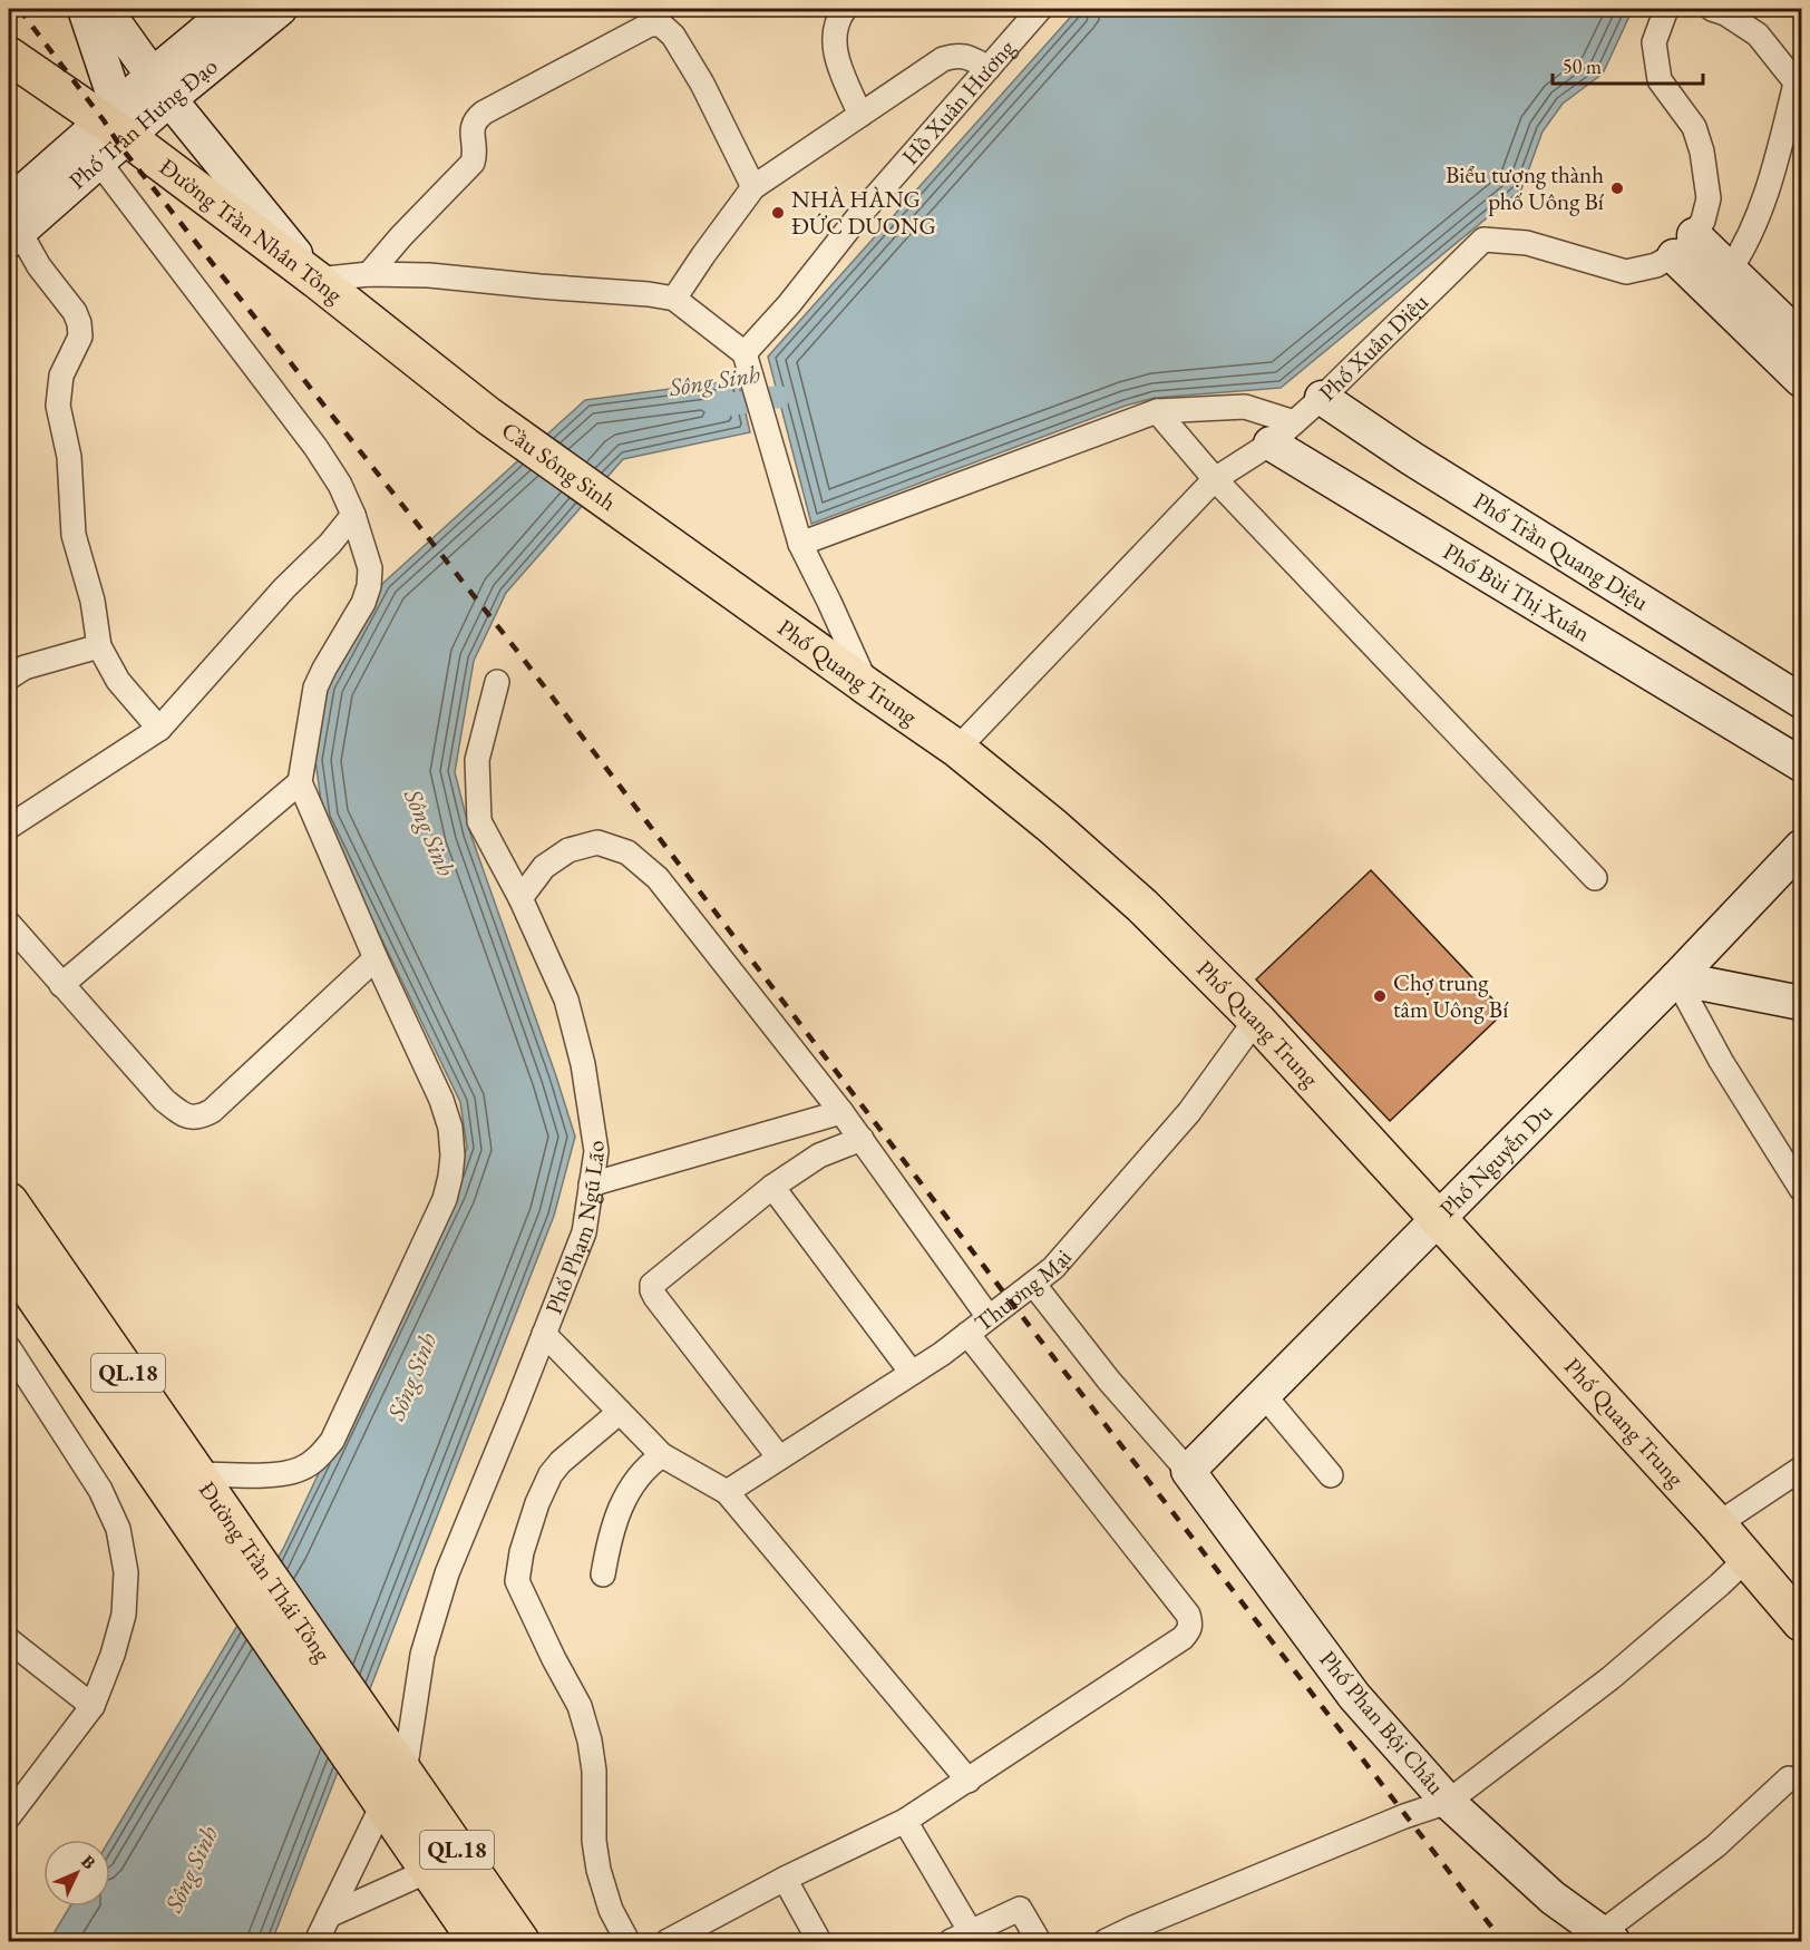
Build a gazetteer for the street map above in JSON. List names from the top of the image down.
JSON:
{
  "streets": {
    "main road": [
      "Đường Trần Nhân Tông",
      "Cầu Sông Sinh",
      "Phố Quang Trung",
      "QL.18",
      "Đường Trần Thái Tông"
    ],
    "street": [
      "Hồ Xuân Hương",
      "Phố Trần Hưng Đạo",
      "Phố Xuân Diệu",
      "Phố Trần Quang Diệu",
      "Phố Bùi Thị Xuân",
      "Phố Nguyễn Du",
      "Phố Phạm Ngũ Lão",
      "Thương Mại",
      "Phố Phan Bội Châu"
    ]
  },
  "crossings": [
    ["Phố Trần Hưng Đạo", "Đường Trần Nhân Tông"],
    ["Đường Trần Nhân Tông", "Cầu Sông Sinh"],
    ["Phố Xuân Diệu", "Phố Trần Quang Diệu"],
    ["Phố Xuân Diệu", "Phố Bùi Thị Xuân"],
    ["Phố Xuân Diệu", "Phố Quang Trung"],
    ["Cầu Sông Sinh", "Phố Quang Trung"],
    ["Phố Quang Trung", "Phố Nguyễn Du"],
    ["Phố Quang Trung", "Thương Mại"],
    ["Phố Nguyễn Du", "Phố Phan Bội Châu"],
    ["Phố Phạm Ngũ Lão", "Đường Trần Thái Tông"]
  ],
  "water": ["Sông Sinh"],
  "places": ["Biểu tượng thành phố Uông Bí", "NHÀ HÀNG ĐỨC DUONG", "Chợ trung tâm Uông Bí"],
  "scale_bar": "50 m",
  "north": "top right"
}
